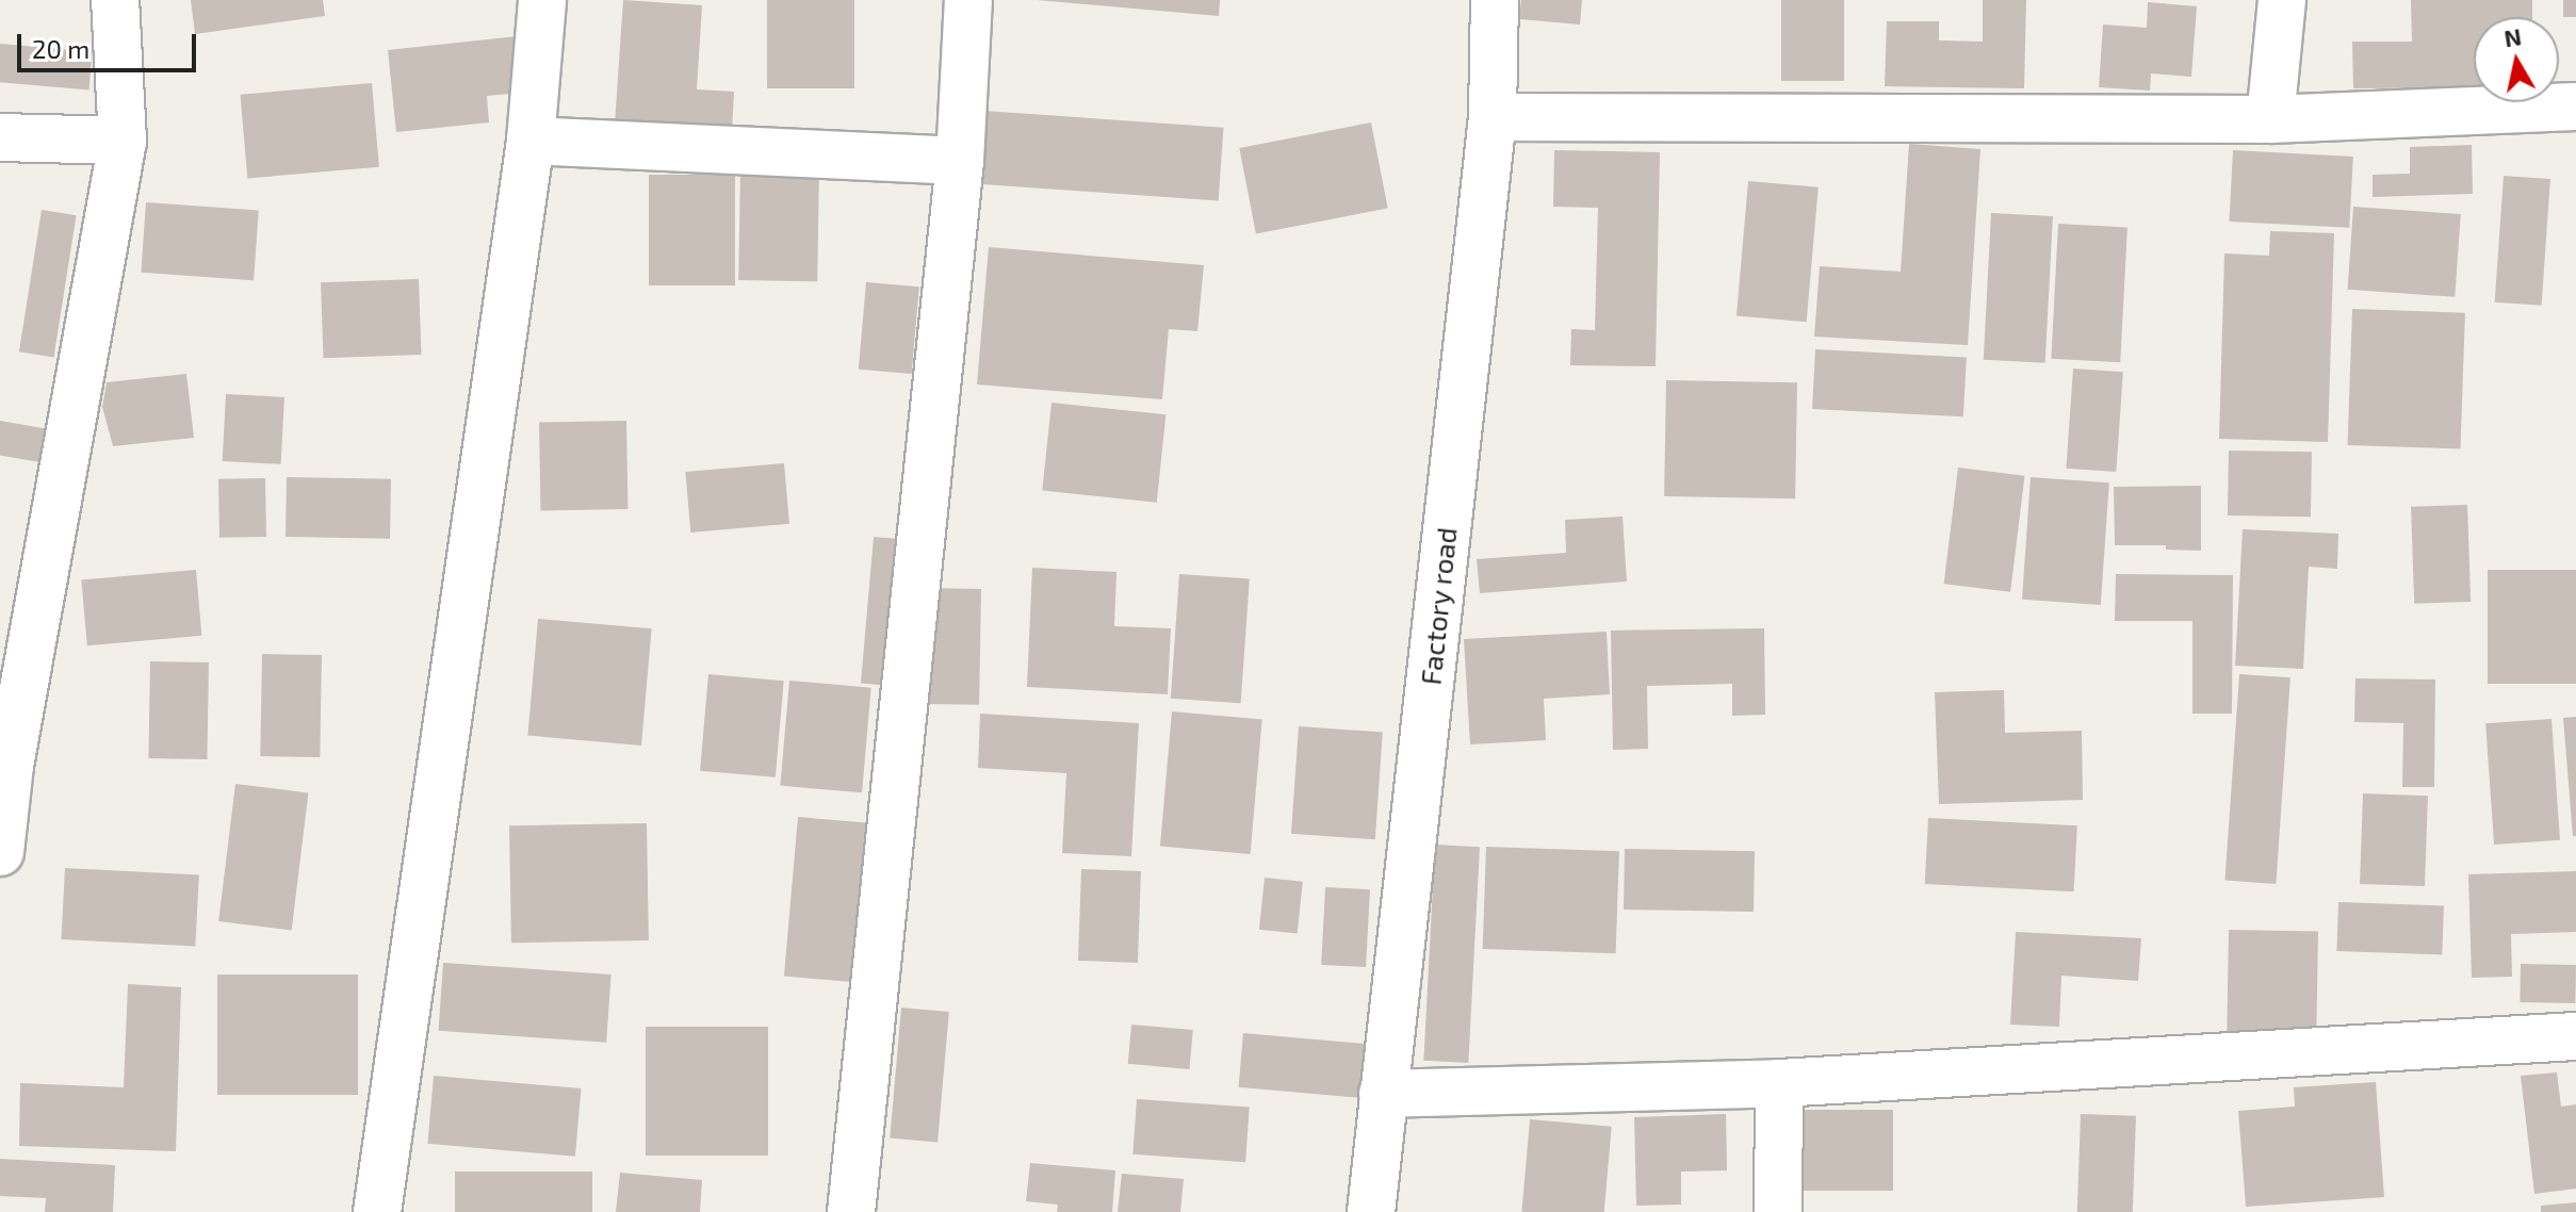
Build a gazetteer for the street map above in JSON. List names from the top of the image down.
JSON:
{
  "streets": {
    "street": ["Factory road"]
  },
  "scale_bar": "20 m",
  "north": "top"
}
